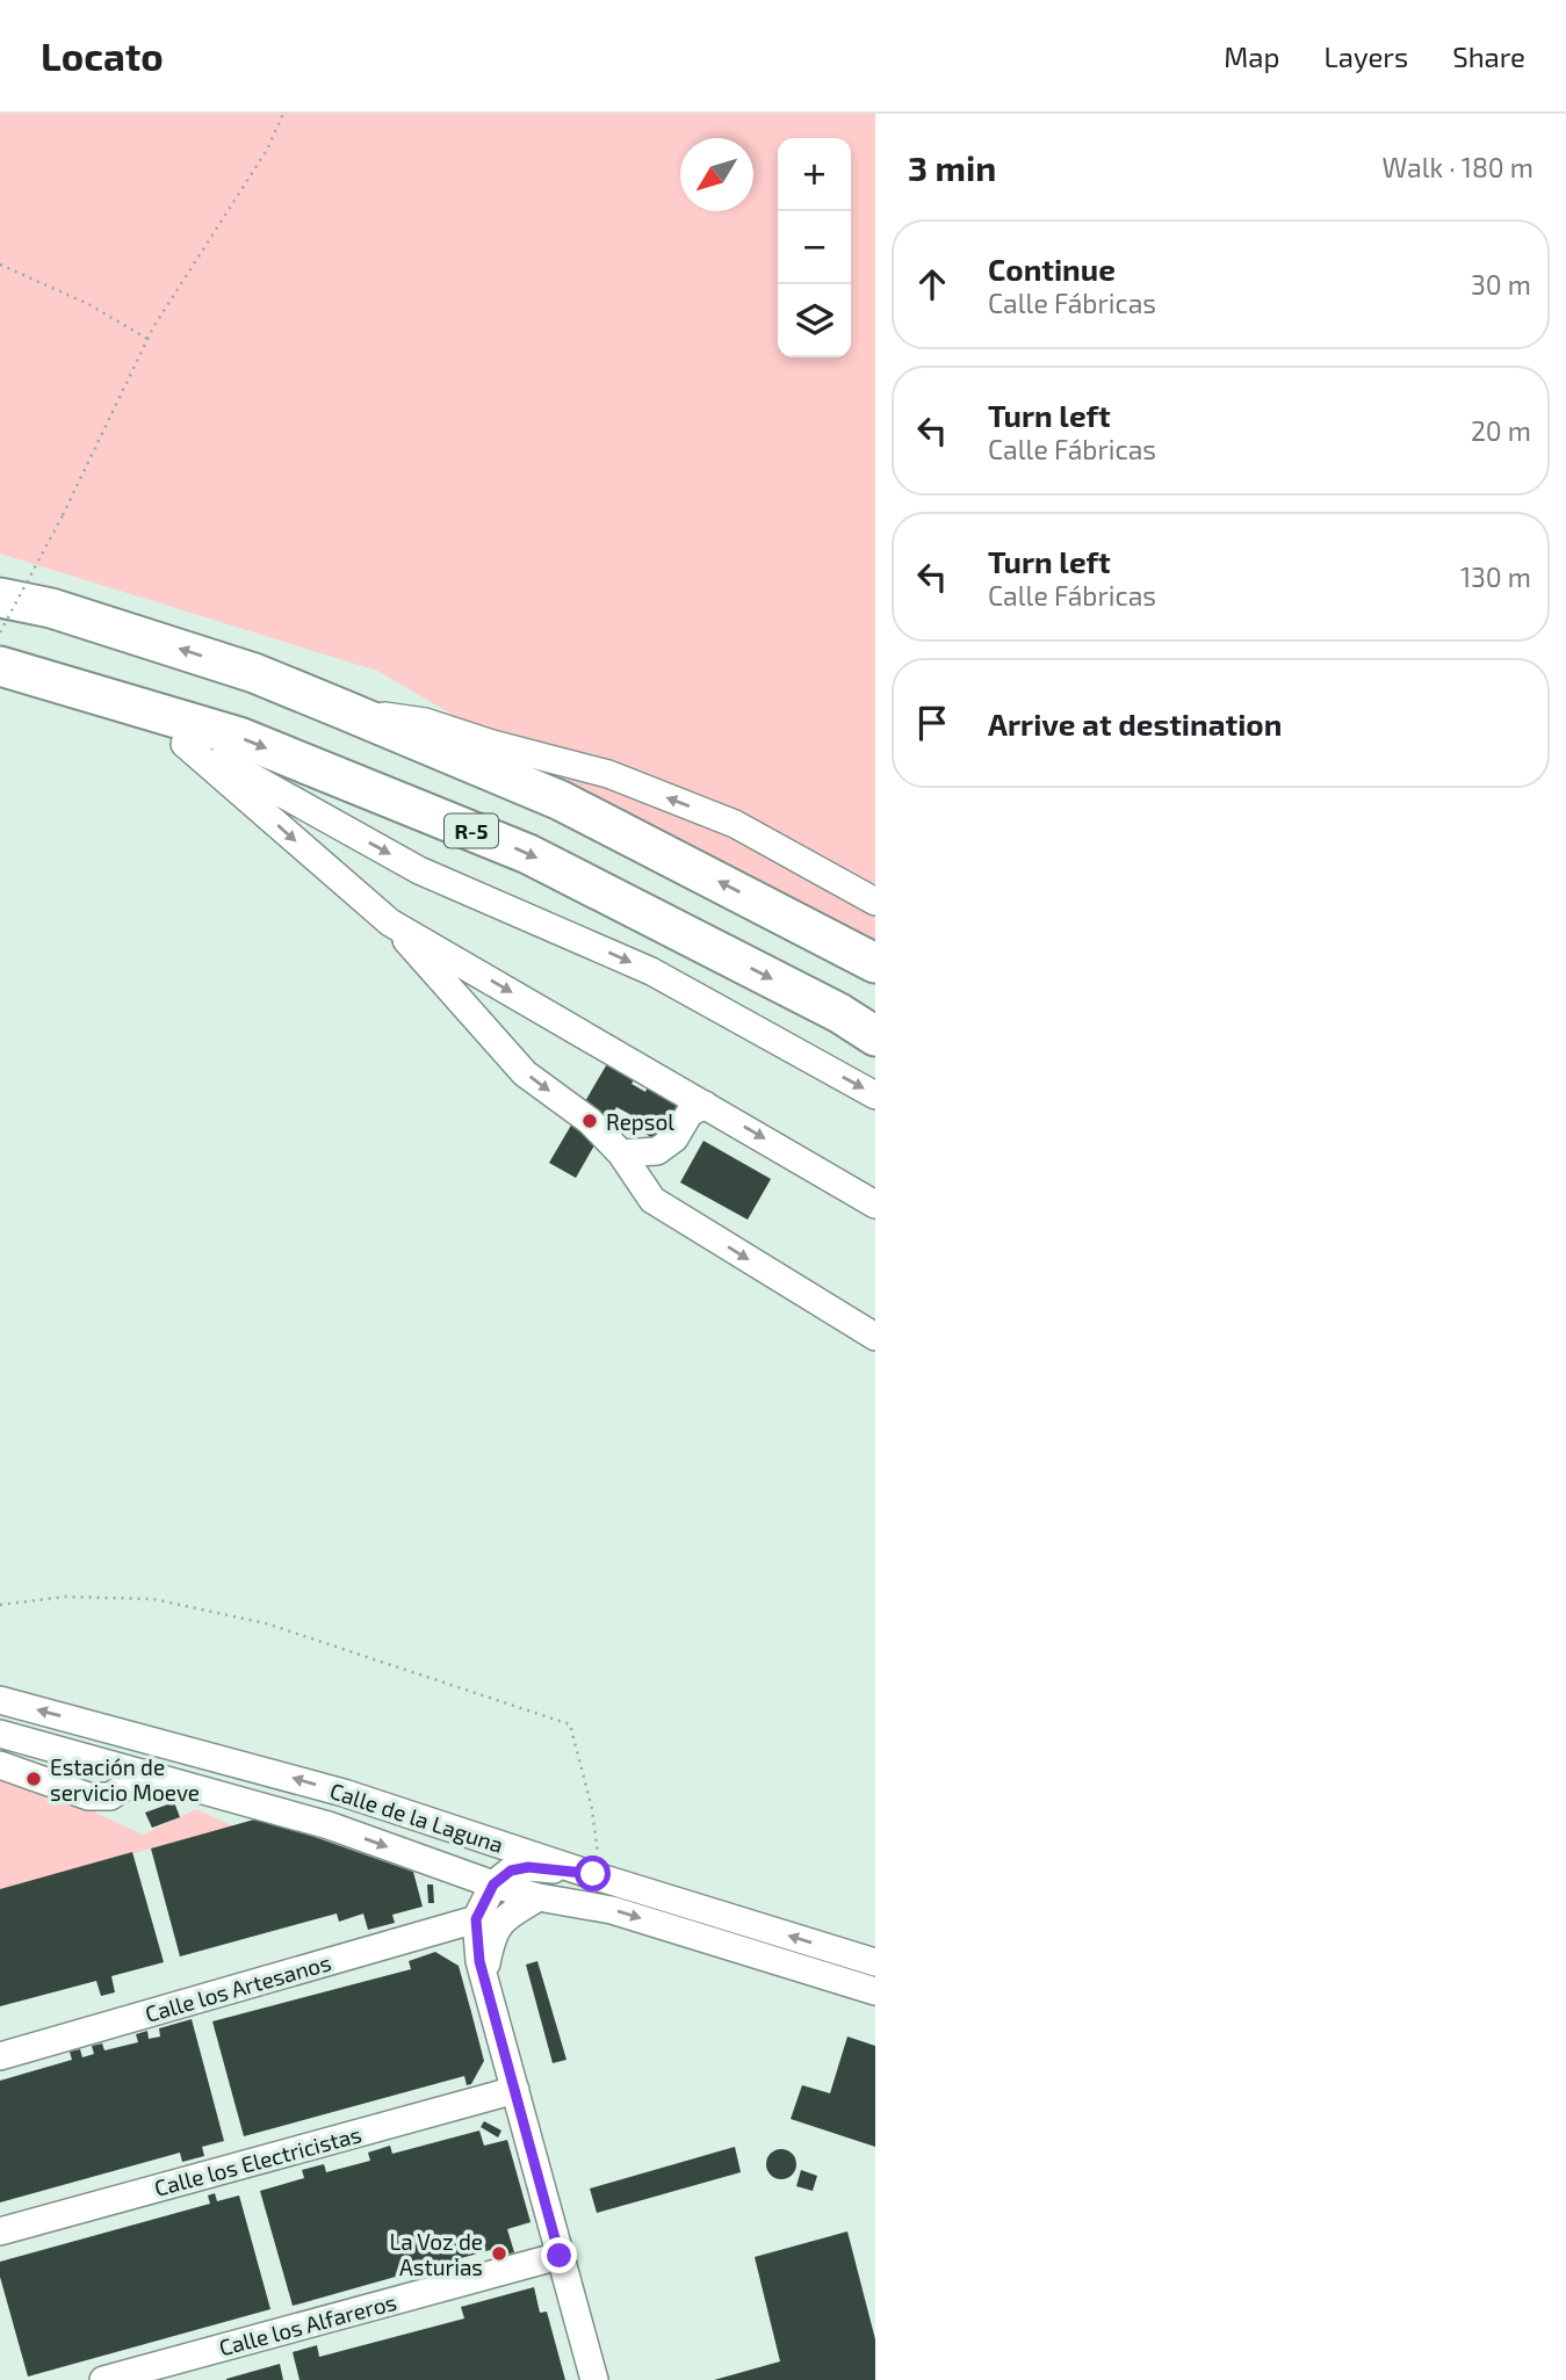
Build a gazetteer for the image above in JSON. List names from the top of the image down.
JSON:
{
  "streets": {
    "highway": ["R-5"],
    "street": [
      "Calle de la Laguna",
      "Calle los Artesanos",
      "Calle los Electricistas",
      "Calle los Alfareros"
    ]
  },
  "places": ["Repsol", "Estación de servicio Moeve", "La Voz de Asturias"],
  "north": "bottom left",
  "page": {
    "header": "Locato",
    "nav": ["Map", "Layers", "Share"],
    "heading": ["3 min", "Walk · 180 m"],
    "map_buttons": ["+", "−"],
    "list": [
      ["Continue", "Calle Fábricas", "30 m"],
      ["Turn left", "Calle Fábricas", "20 m"],
      ["Turn left", "Calle Fábricas", "130 m"],
      "Arrive at destination"
    ]
  }
}
